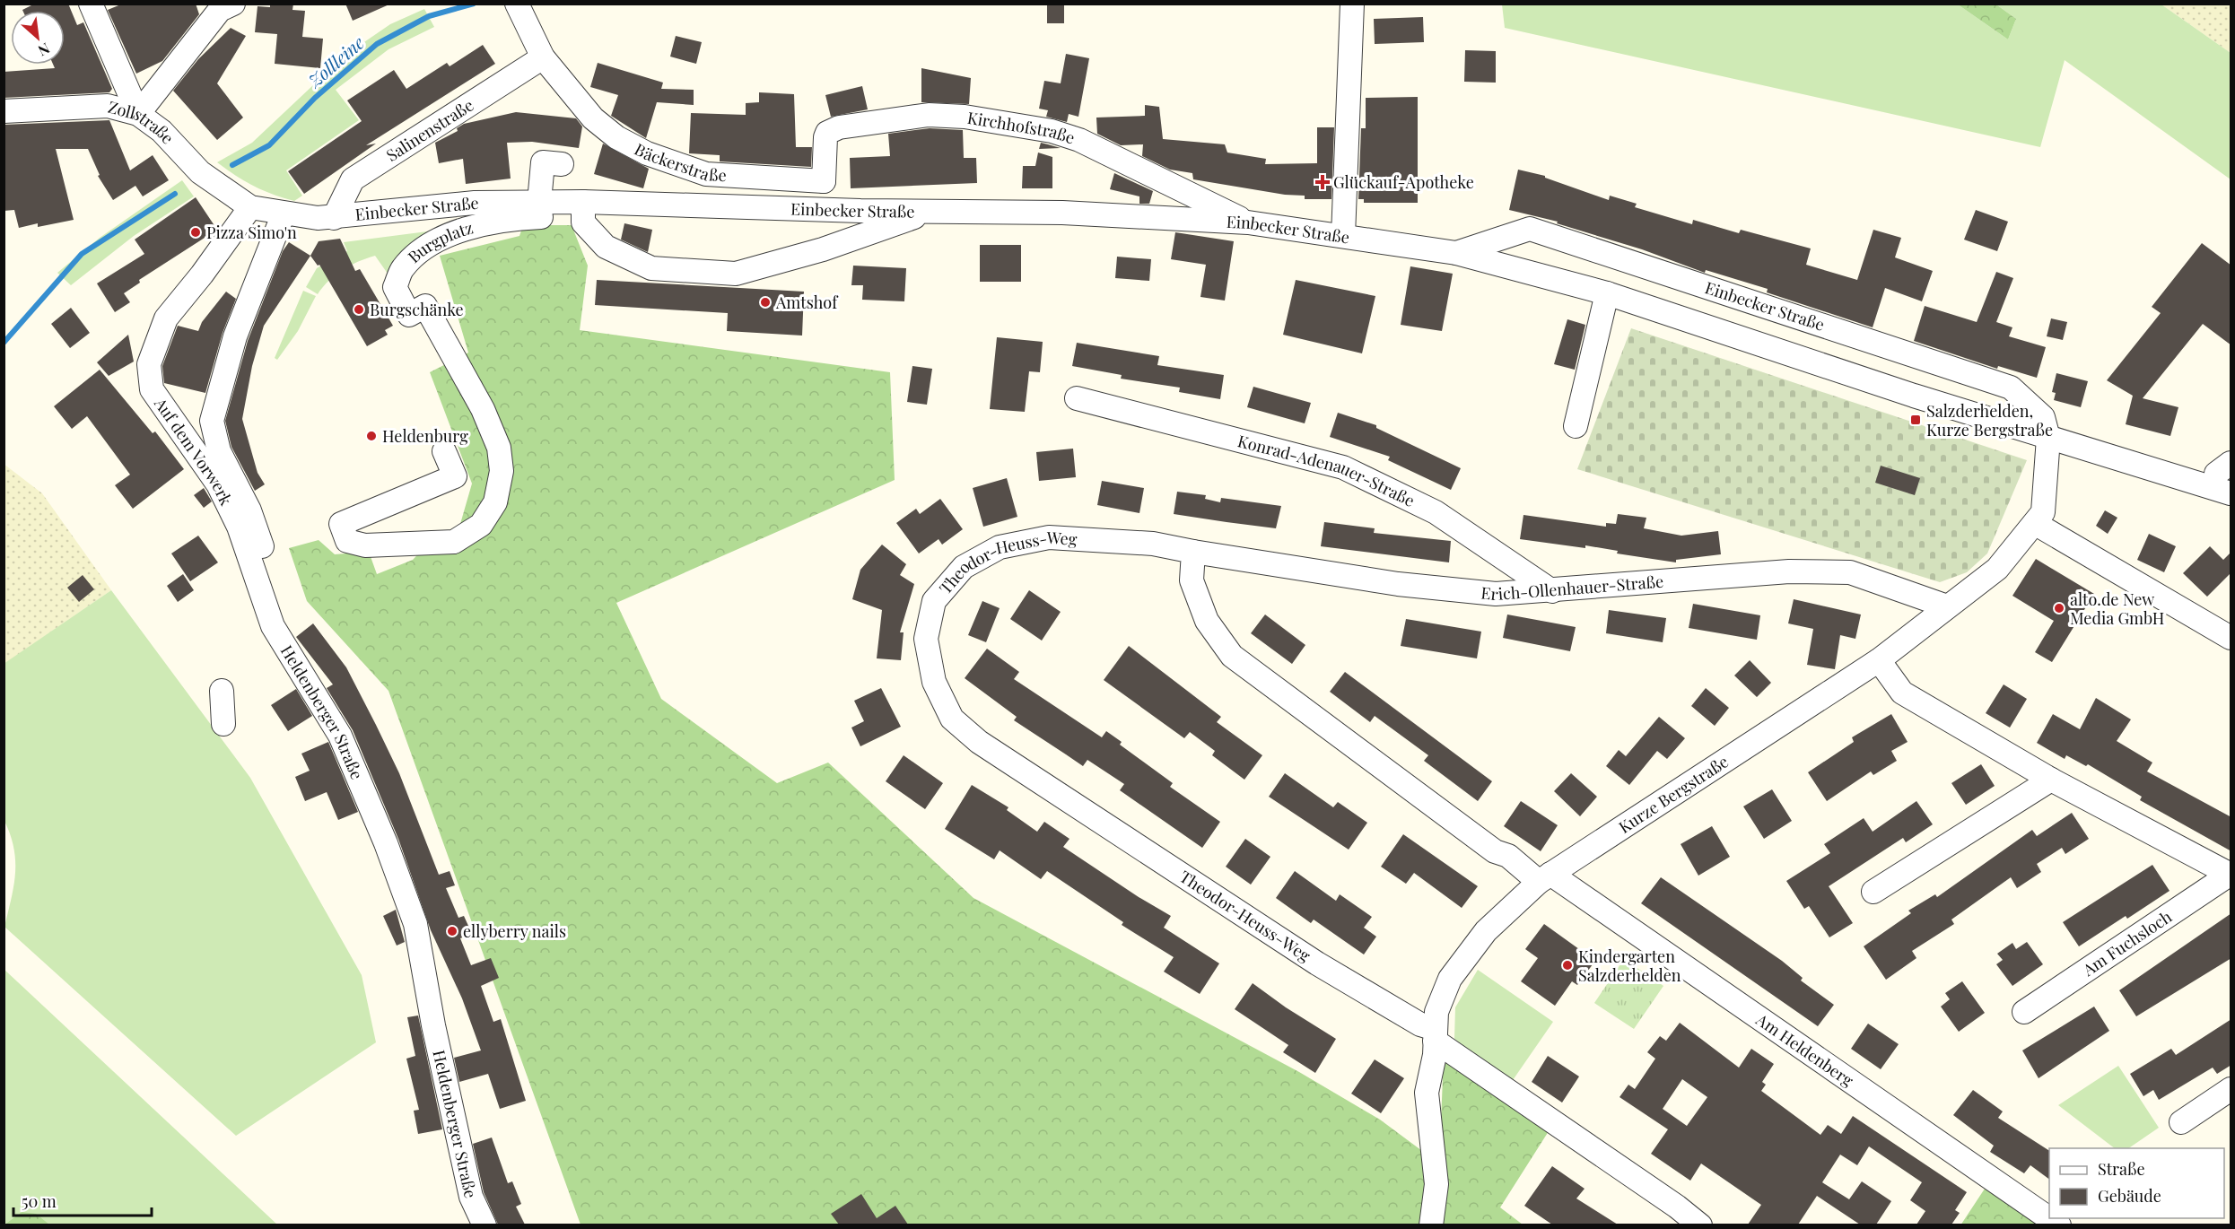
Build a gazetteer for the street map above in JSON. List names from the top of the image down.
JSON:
{
  "streets": {
    "street": [
      "Zollstraße",
      "Kirchhofstraße",
      "Salinenstraße",
      "Bäckerstraße",
      "Einbecker Straße",
      "Burgplatz",
      "Auf dem Vorwerk",
      "Konrad-Adenauer-Straße",
      "Theodor-Heuss-Weg",
      "Erich-Ollenhauer-Straße",
      "Heldenberger Straße",
      "Kurze Bergstraße",
      "Am Fuchsloch",
      "Am Heldenberg"
    ]
  },
  "crossings": [
    ["Zollstraße", "Einbecker Straße"],
    ["Zollstraße", "Auf dem Vorwerk"],
    ["Kirchhofstraße", "Bäckerstraße"],
    ["Kirchhofstraße", "Einbecker Straße"],
    ["Salinenstraße", "Bäckerstraße"],
    ["Salinenstraße", "Einbecker Straße"],
    ["Einbecker Straße", "Burgplatz"],
    ["Einbecker Straße", "Auf dem Vorwerk"],
    ["Einbecker Straße", "Heldenberger Straße"],
    ["Einbecker Straße", "Kurze Bergstraße"],
    ["Auf dem Vorwerk", "Heldenberger Straße"],
    ["Konrad-Adenauer-Straße", "Erich-Ollenhauer-Straße"],
    ["Theodor-Heuss-Weg", "Erich-Ollenhauer-Straße"],
    ["Theodor-Heuss-Weg", "Kurze Bergstraße"],
    ["Erich-Ollenhauer-Straße", "Kurze Bergstraße"],
    ["Kurze Bergstraße", "Am Fuchsloch"],
    ["Kurze Bergstraße", "Am Heldenberg"]
  ],
  "water": ["Zollleine"],
  "places": {
    "health": ["Glückauf-Apotheke"],
    "other": [
      "Pizza Simo'n",
      "Amtshof",
      "Burgschänke",
      "Heldenburg",
      "alto.de New Media GmbH",
      "ellyberry nails",
      "Kindergarten Salzderhelden"
    ],
    "transit": ["Salzderhelden, Kurze Bergstraße"]
  },
  "legend": ["Straße", "Gebäude"],
  "scale_bar": "50 m",
  "north": "bottom right"
}
